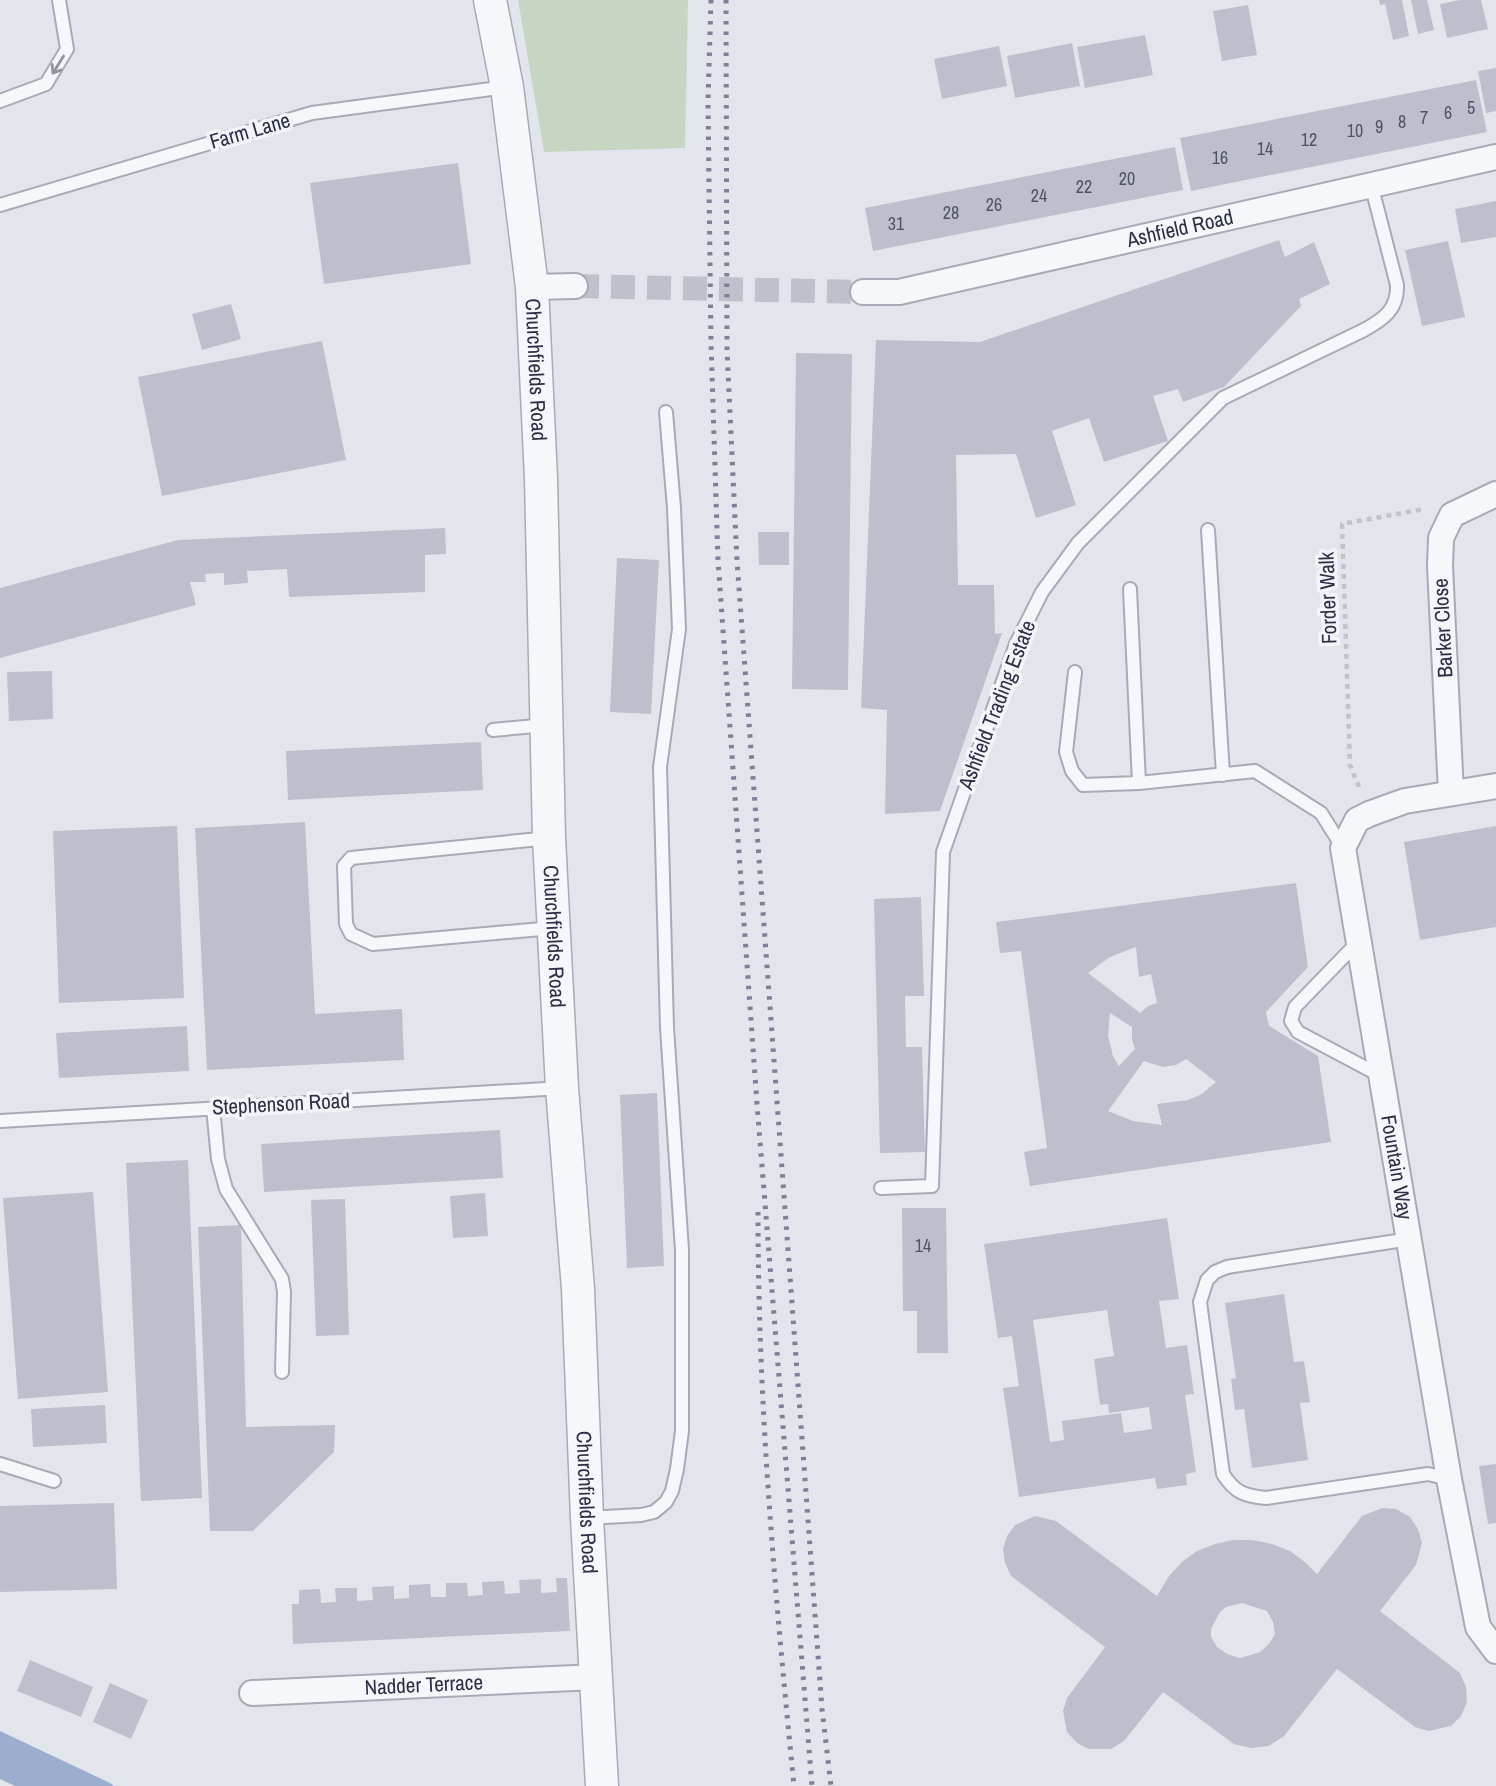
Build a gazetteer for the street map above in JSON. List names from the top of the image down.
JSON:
{
  "streets": {
    "street": [
      "Ashfield Road",
      "Churchfields Road",
      "Barker Close",
      "Fountain Way",
      "Nadder Terrace"
    ],
    "lane": ["Farm Lane", "Ashfield Trading Estate", "Stephenson Road"],
    "path": ["Forder Walk"]
  },
  "crossings": [
    ["Farm Lane", "Churchfields Road"],
    ["Ashfield Road", "Ashfield Trading Estate"],
    ["Churchfields Road", "Stephenson Road"],
    ["Churchfields Road", "Nadder Terrace"]
  ],
  "house_numbers": [
    "5",
    "6",
    "7",
    "8",
    "9",
    "10",
    "12",
    "14",
    "16",
    "20",
    "22",
    "24",
    "26",
    "28",
    "31",
    "14"
  ]
}
